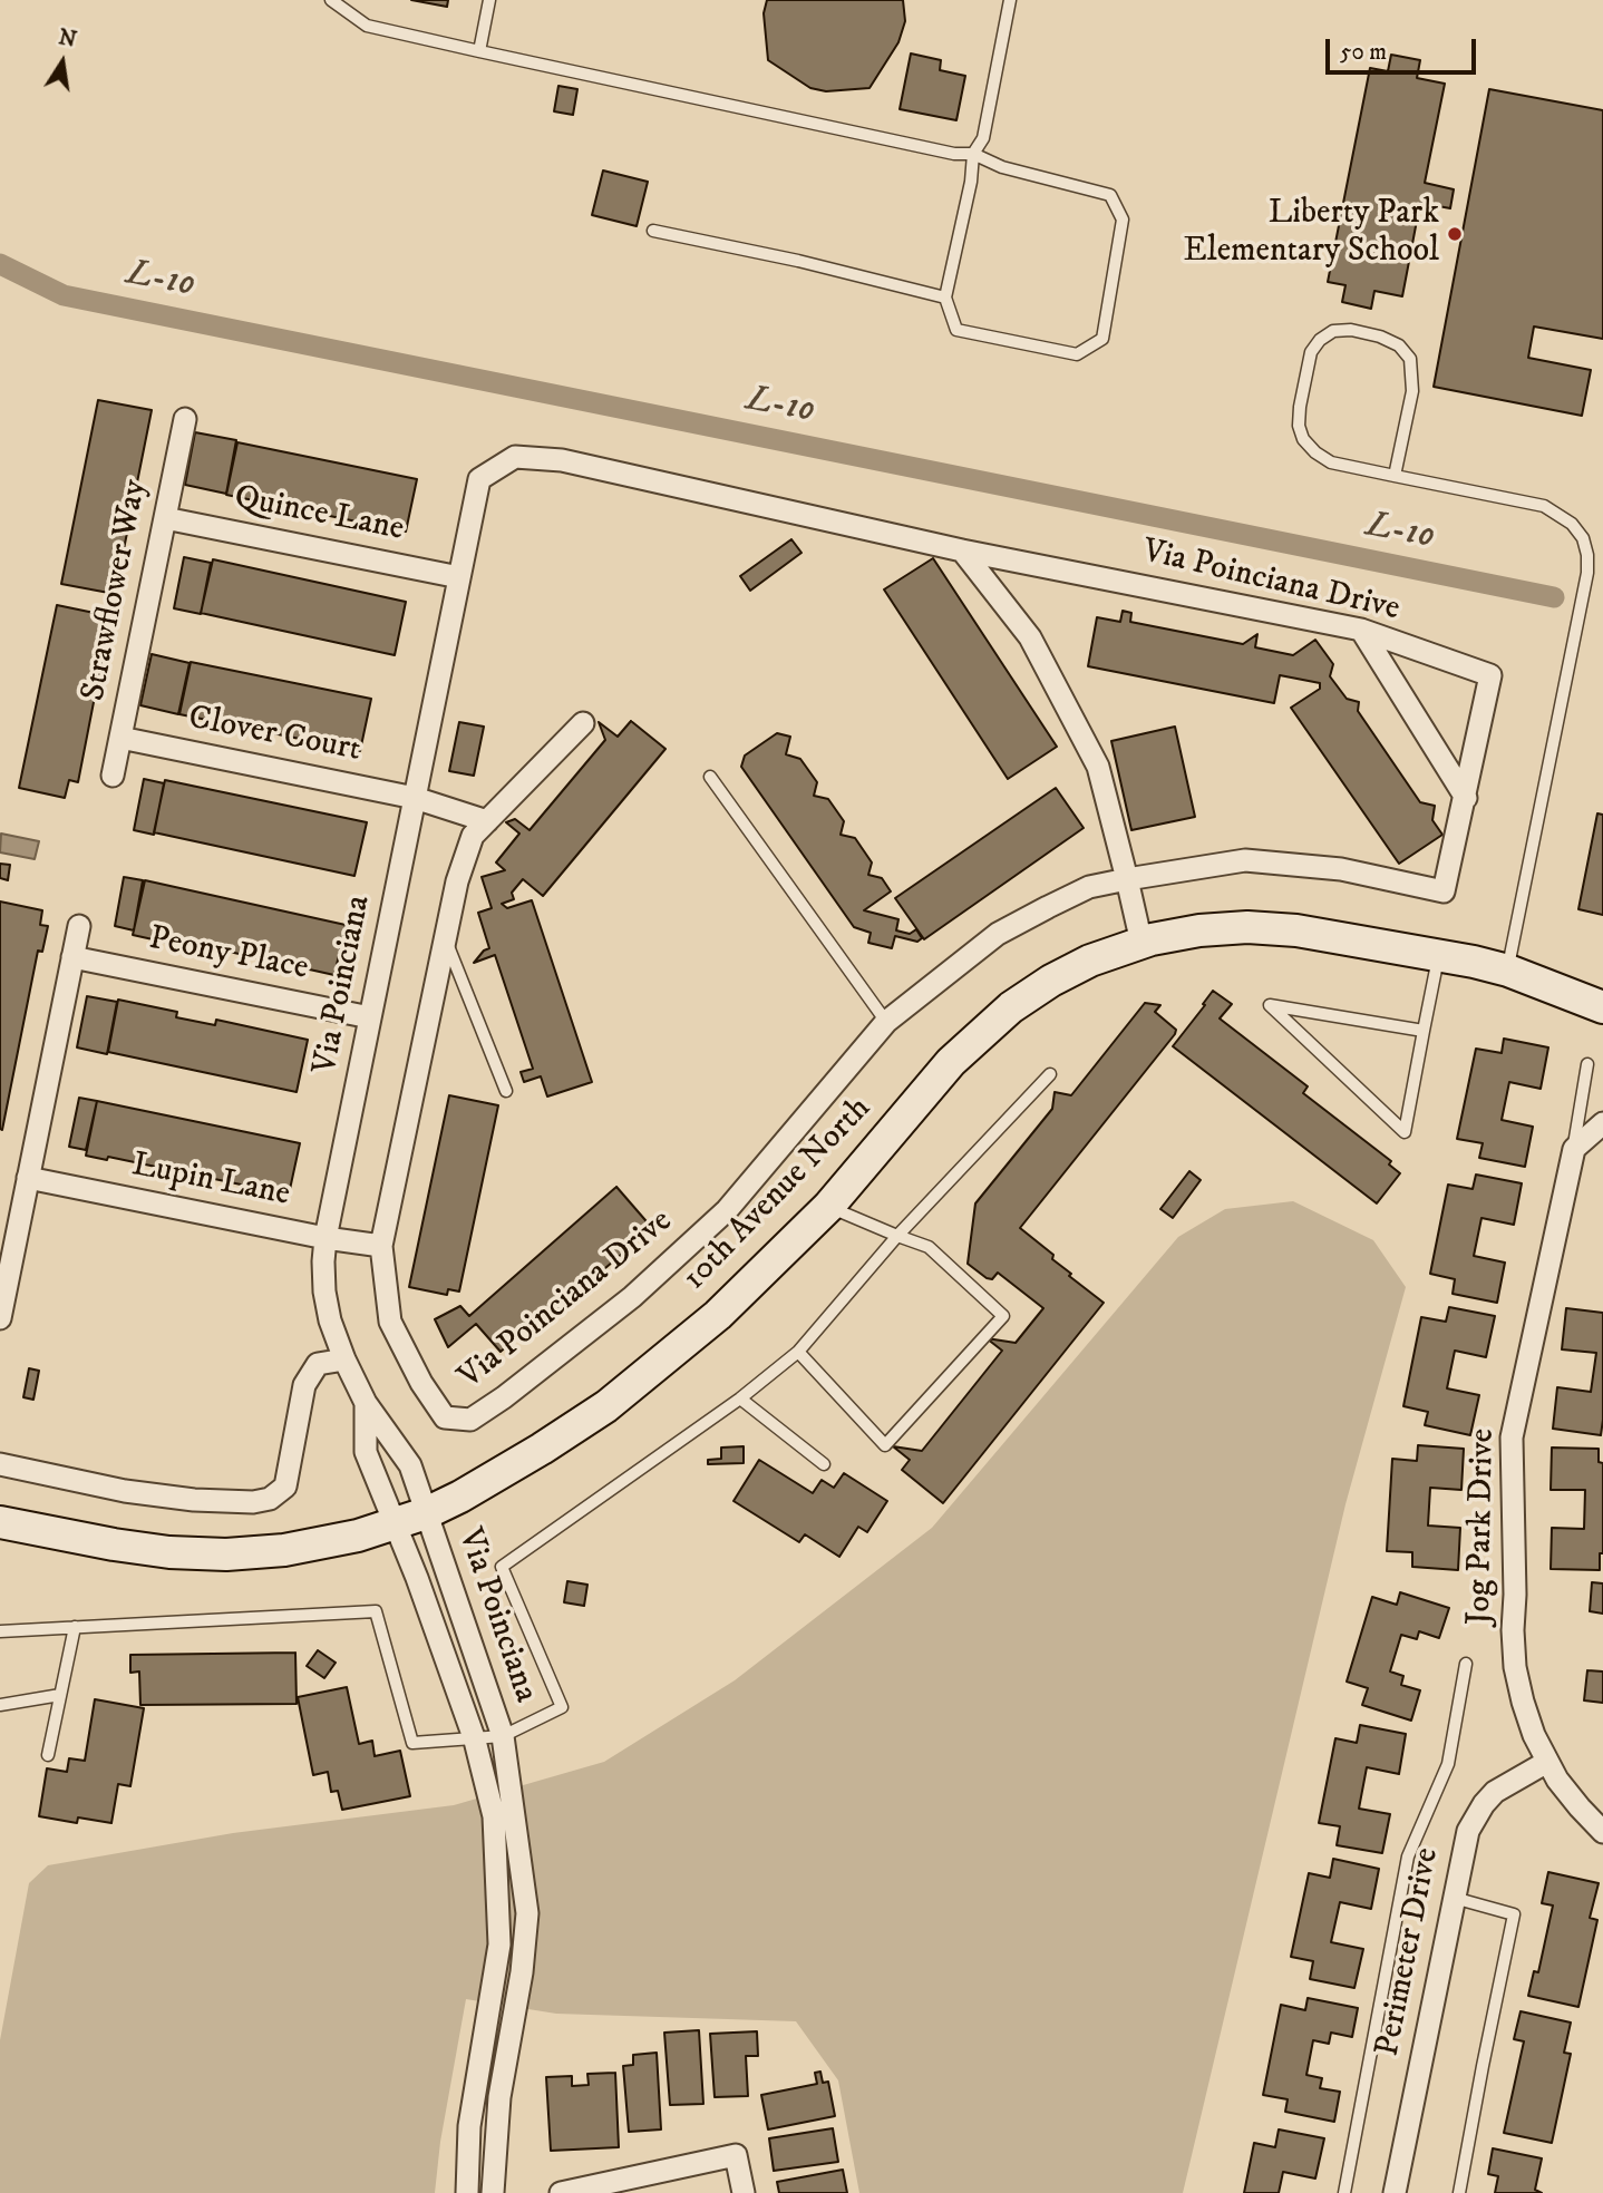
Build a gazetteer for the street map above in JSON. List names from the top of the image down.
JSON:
{
  "streets": {
    "street": [
      "Quince Lane",
      "Via Poinciana Drive",
      "Strawflower Way",
      "Clover Court",
      "Peony Place",
      "Via Poinciana",
      "Lupin Lane",
      "10th Avenue North",
      "Jog Park Drive",
      "Perimeter Drive"
    ]
  },
  "crossings": [
    ["Quince Lane", "Via Poinciana Drive"],
    ["Quince Lane", "Strawflower Way"],
    ["Quince Lane", "Via Poinciana"],
    ["Via Poinciana Drive", "Via Poinciana"],
    ["Via Poinciana Drive", "Lupin Lane"],
    ["Strawflower Way", "Clover Court"],
    ["Clover Court", "Via Poinciana"],
    ["Peony Place", "Via Poinciana"],
    ["Via Poinciana", "Lupin Lane"],
    ["Via Poinciana", "10th Avenue North"],
    ["Jog Park Drive", "Perimeter Drive"]
  ],
  "water": ["L-10"],
  "places": ["Liberty Park Elementary School"],
  "scale_bar": "50 m",
  "north": "top"
}
